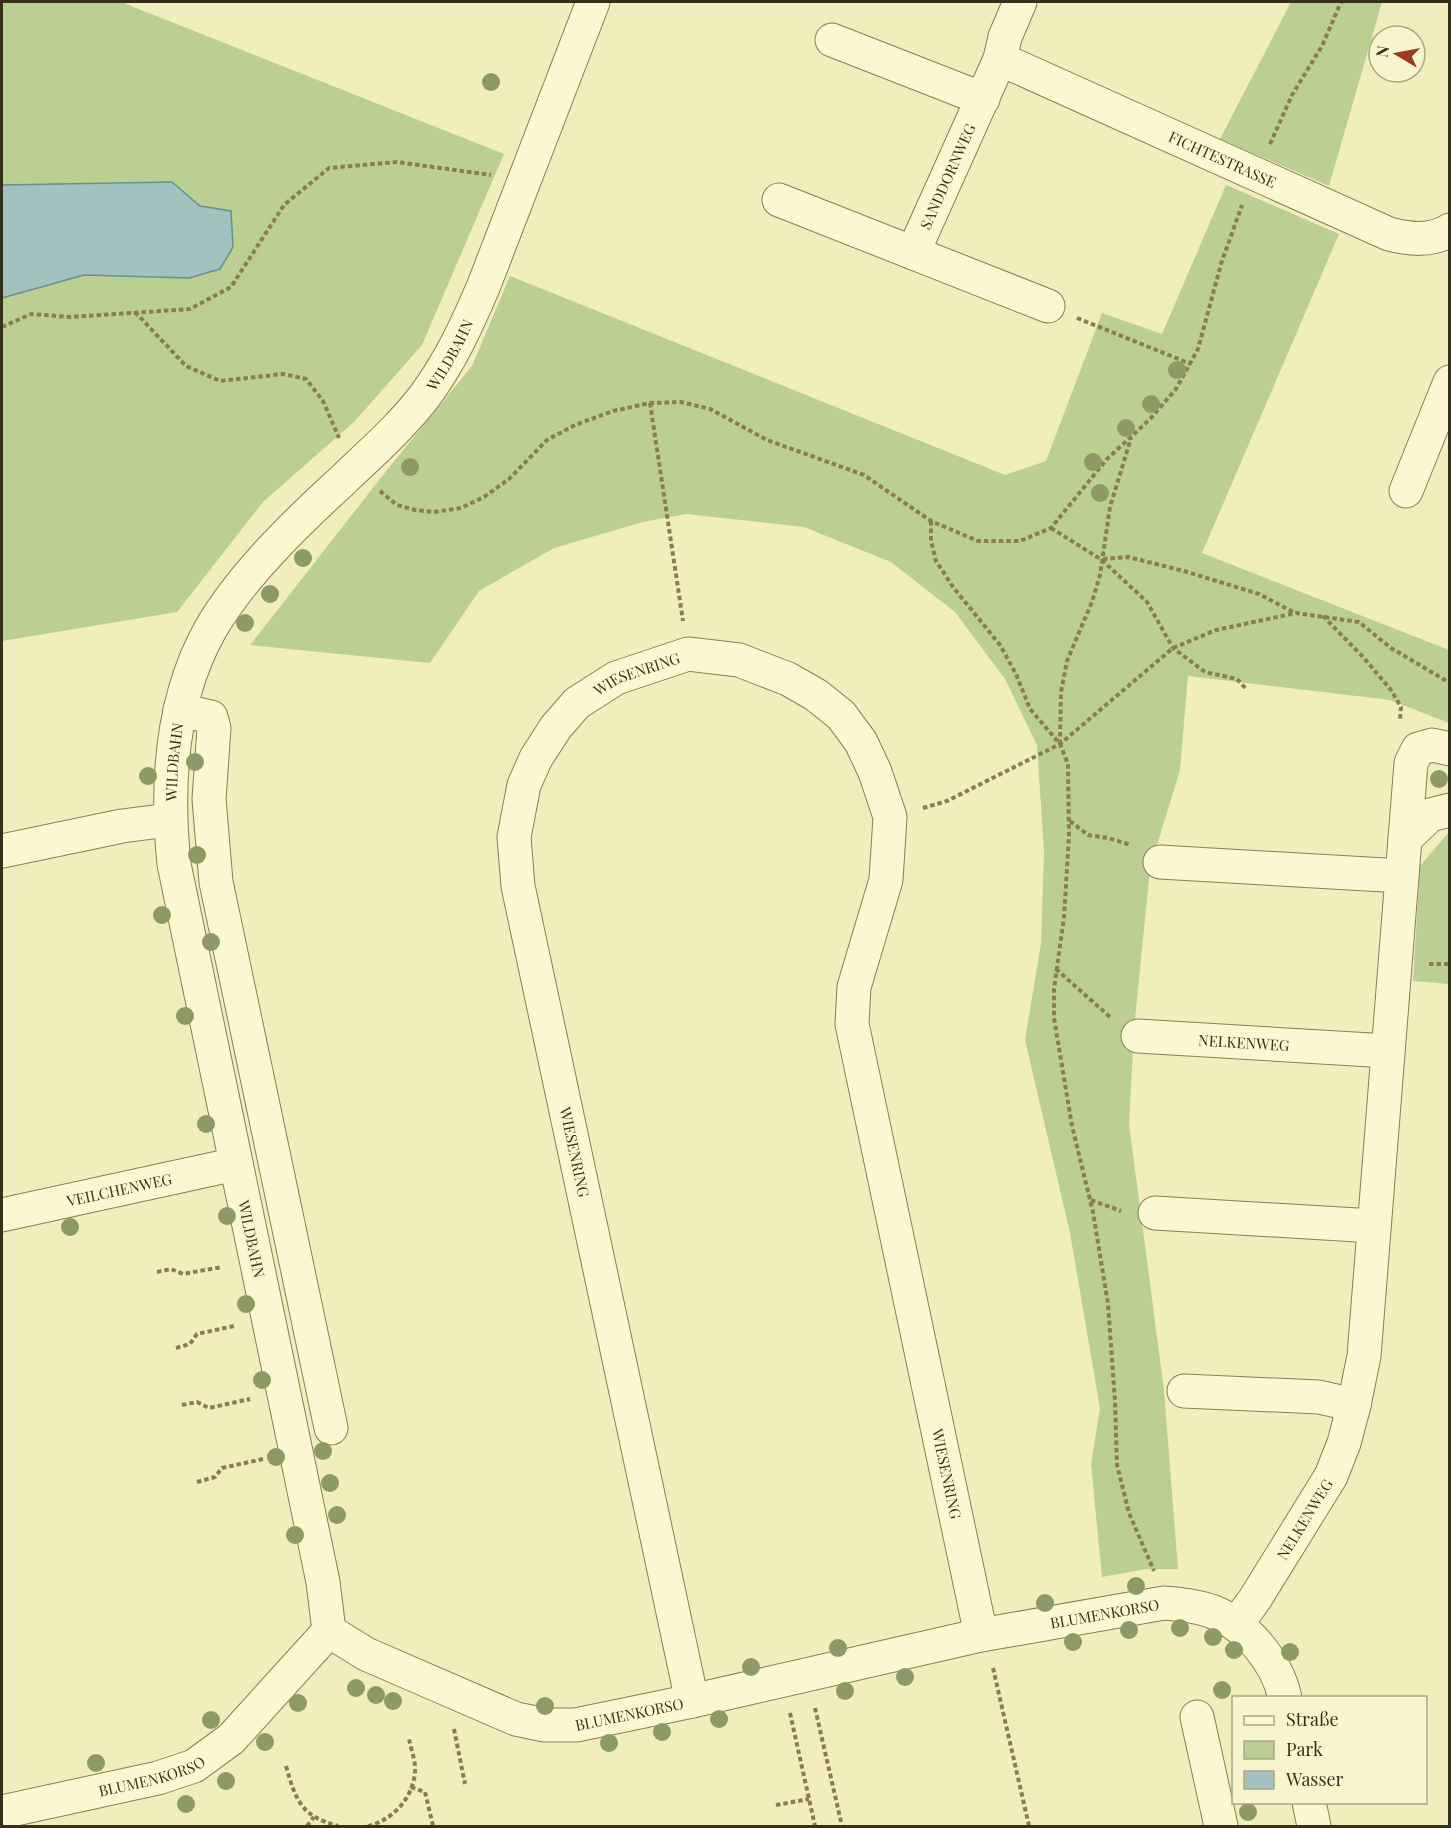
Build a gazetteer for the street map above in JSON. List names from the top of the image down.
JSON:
{
  "streets": {
    "street": [
      "FICHTESTRASSE",
      "SANDDORNWEG",
      "WILDBAHN",
      "WIESENRING",
      "NELKENWEG",
      "VEILCHENWEG",
      "BLUMENKORSO"
    ]
  },
  "crossings": [
    ["FICHTESTRASSE", "SANDDORNWEG"],
    ["WILDBAHN", "VEILCHENWEG"],
    ["WILDBAHN", "BLUMENKORSO"],
    ["WIESENRING", "BLUMENKORSO"],
    ["NELKENWEG", "BLUMENKORSO"]
  ],
  "legend": ["Straße", "Park", "Wasser"],
  "north": "left"
}
